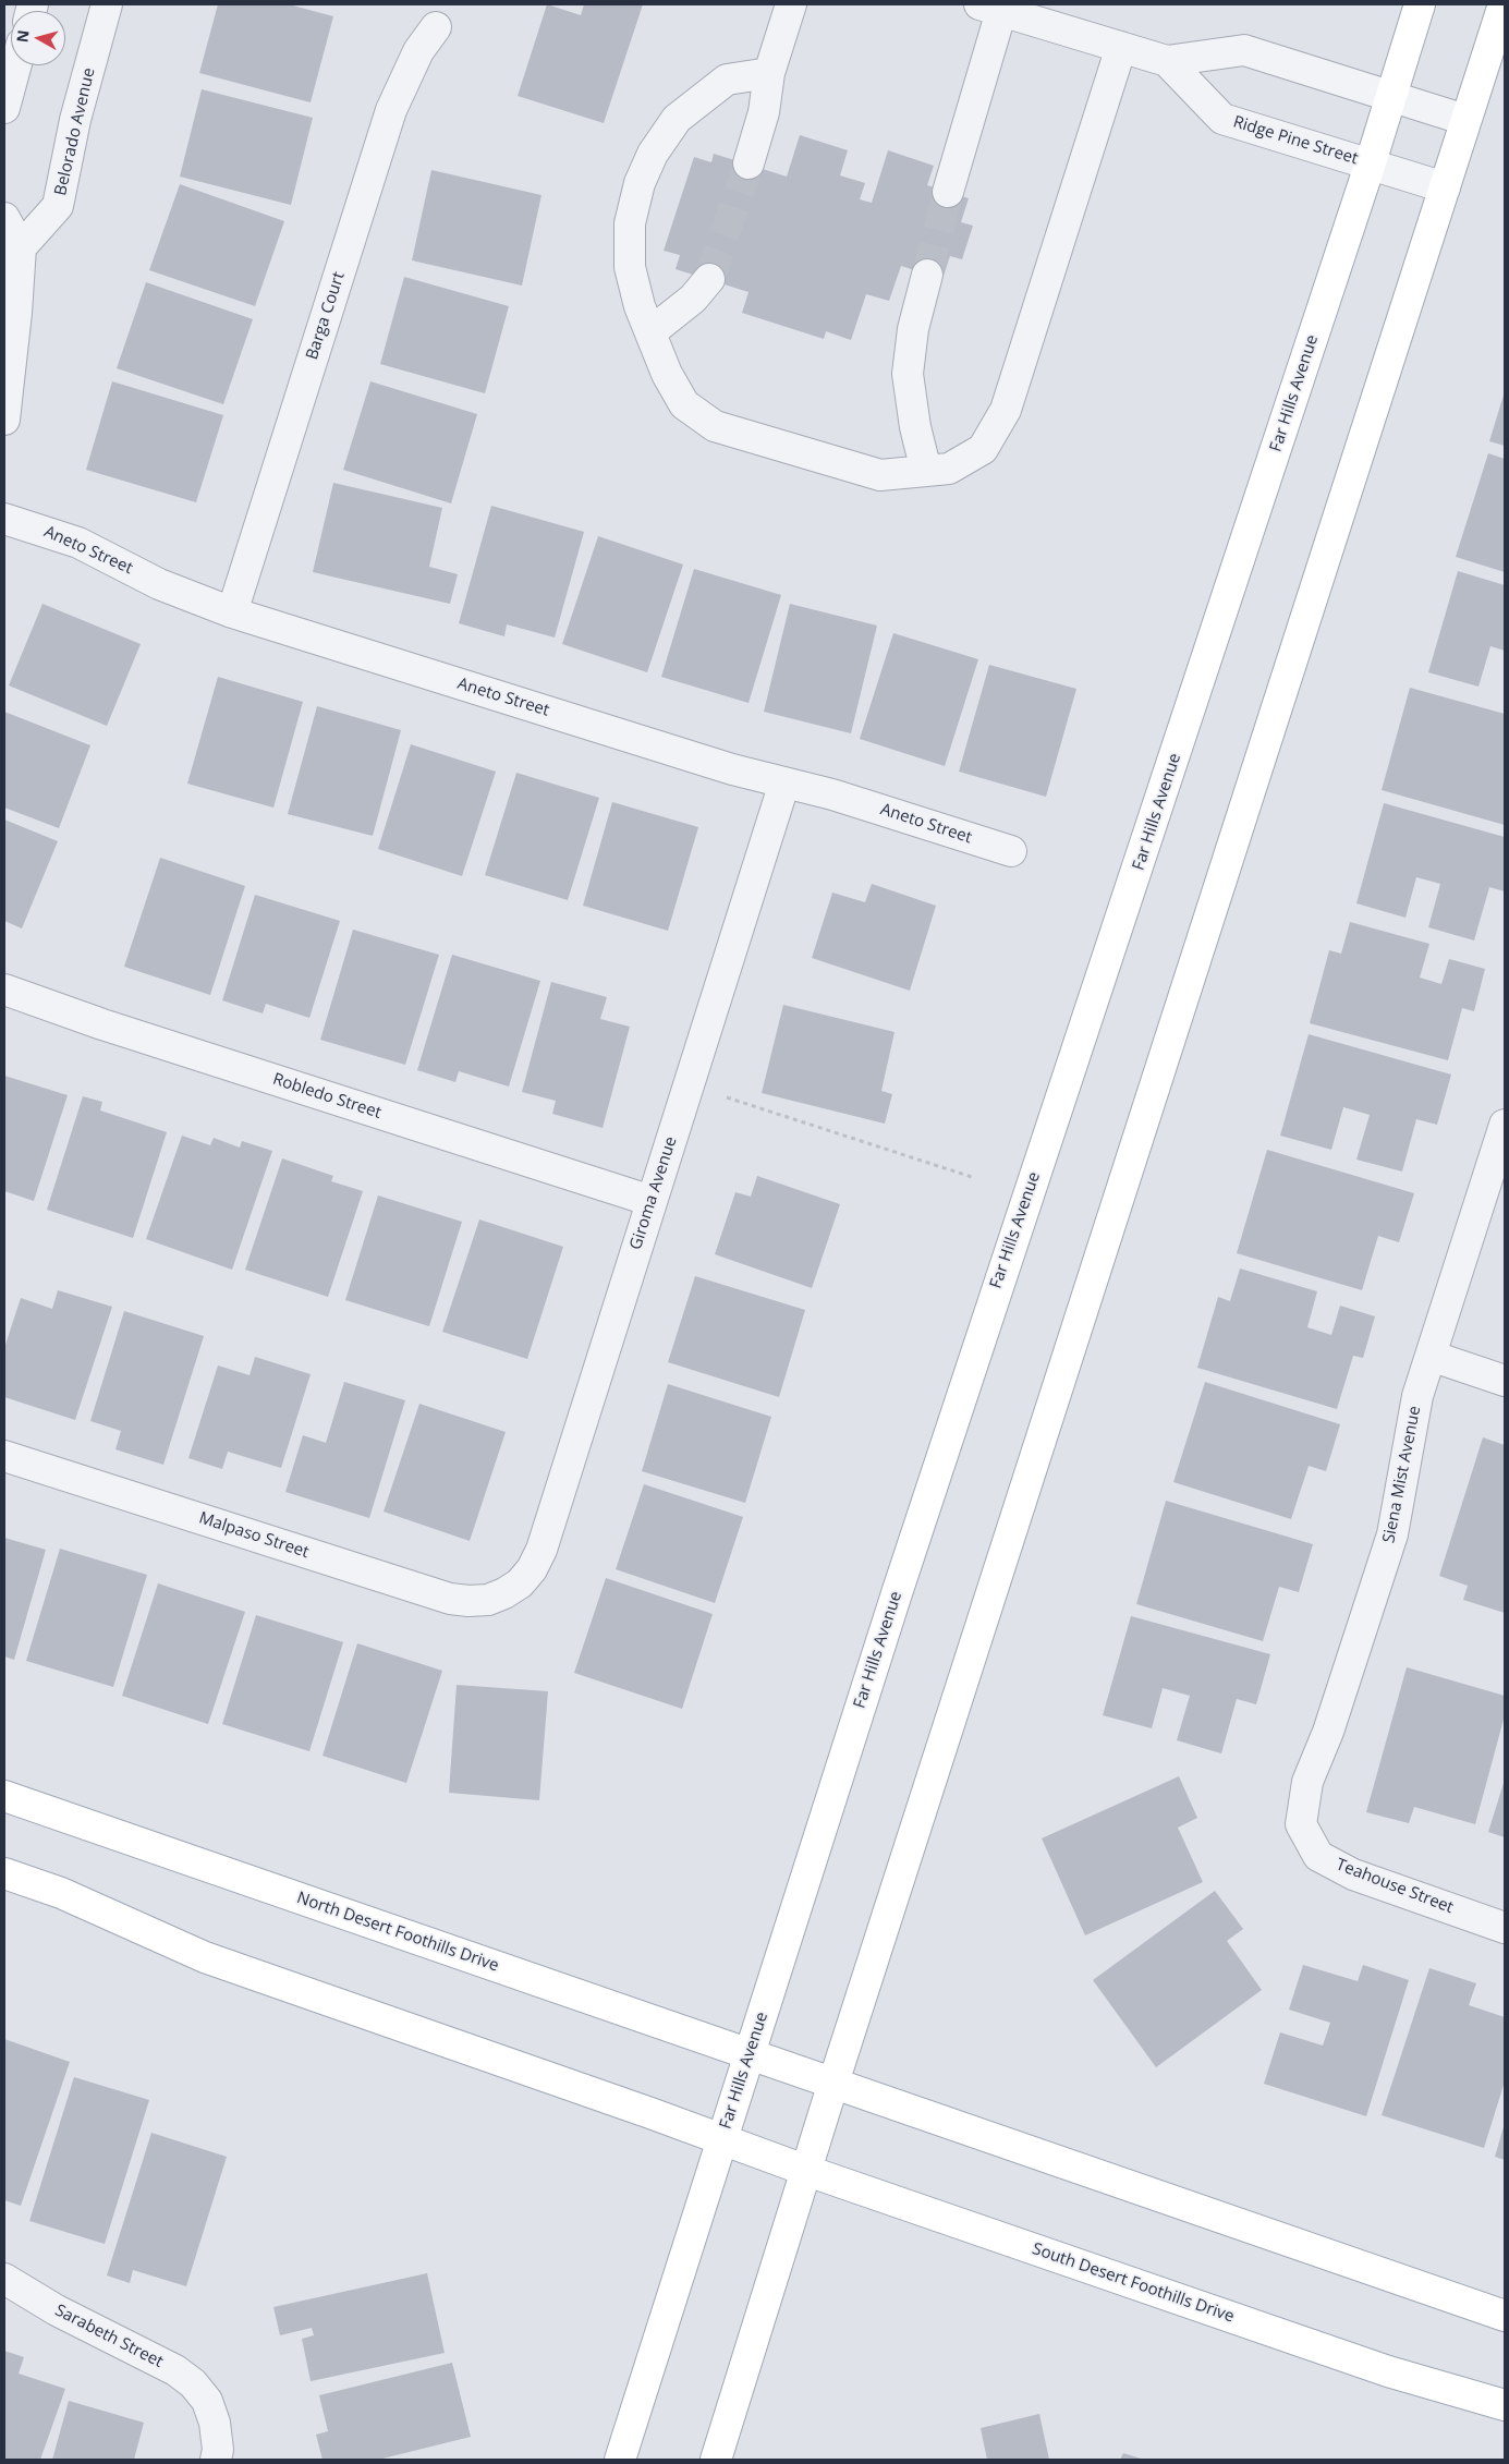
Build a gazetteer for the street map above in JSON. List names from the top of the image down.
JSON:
{
  "streets": {
    "main road": ["Far Hills Avenue", "North Desert Foothills Drive", "South Desert Foothills Drive"],
    "street": [
      "Belorado Avenue",
      "Ridge Pine Street",
      "Barga Court",
      "Aneto Street",
      "Robledo Street",
      "Giroma Avenue",
      "Siena Mist Avenue",
      "Malpaso Street",
      "Teahouse Street",
      "Sarabeth Street"
    ]
  },
  "crossings": [
    ["Ridge Pine Street", "Far Hills Avenue"],
    ["Barga Court", "Aneto Street"],
    ["Far Hills Avenue", "North Desert Foothills Drive"],
    ["Far Hills Avenue", "South Desert Foothills Drive"],
    ["Aneto Street", "Giroma Avenue"],
    ["Robledo Street", "Giroma Avenue"],
    ["Giroma Avenue", "Malpaso Street"],
    ["Siena Mist Avenue", "Teahouse Street"]
  ],
  "north": "left"
}
